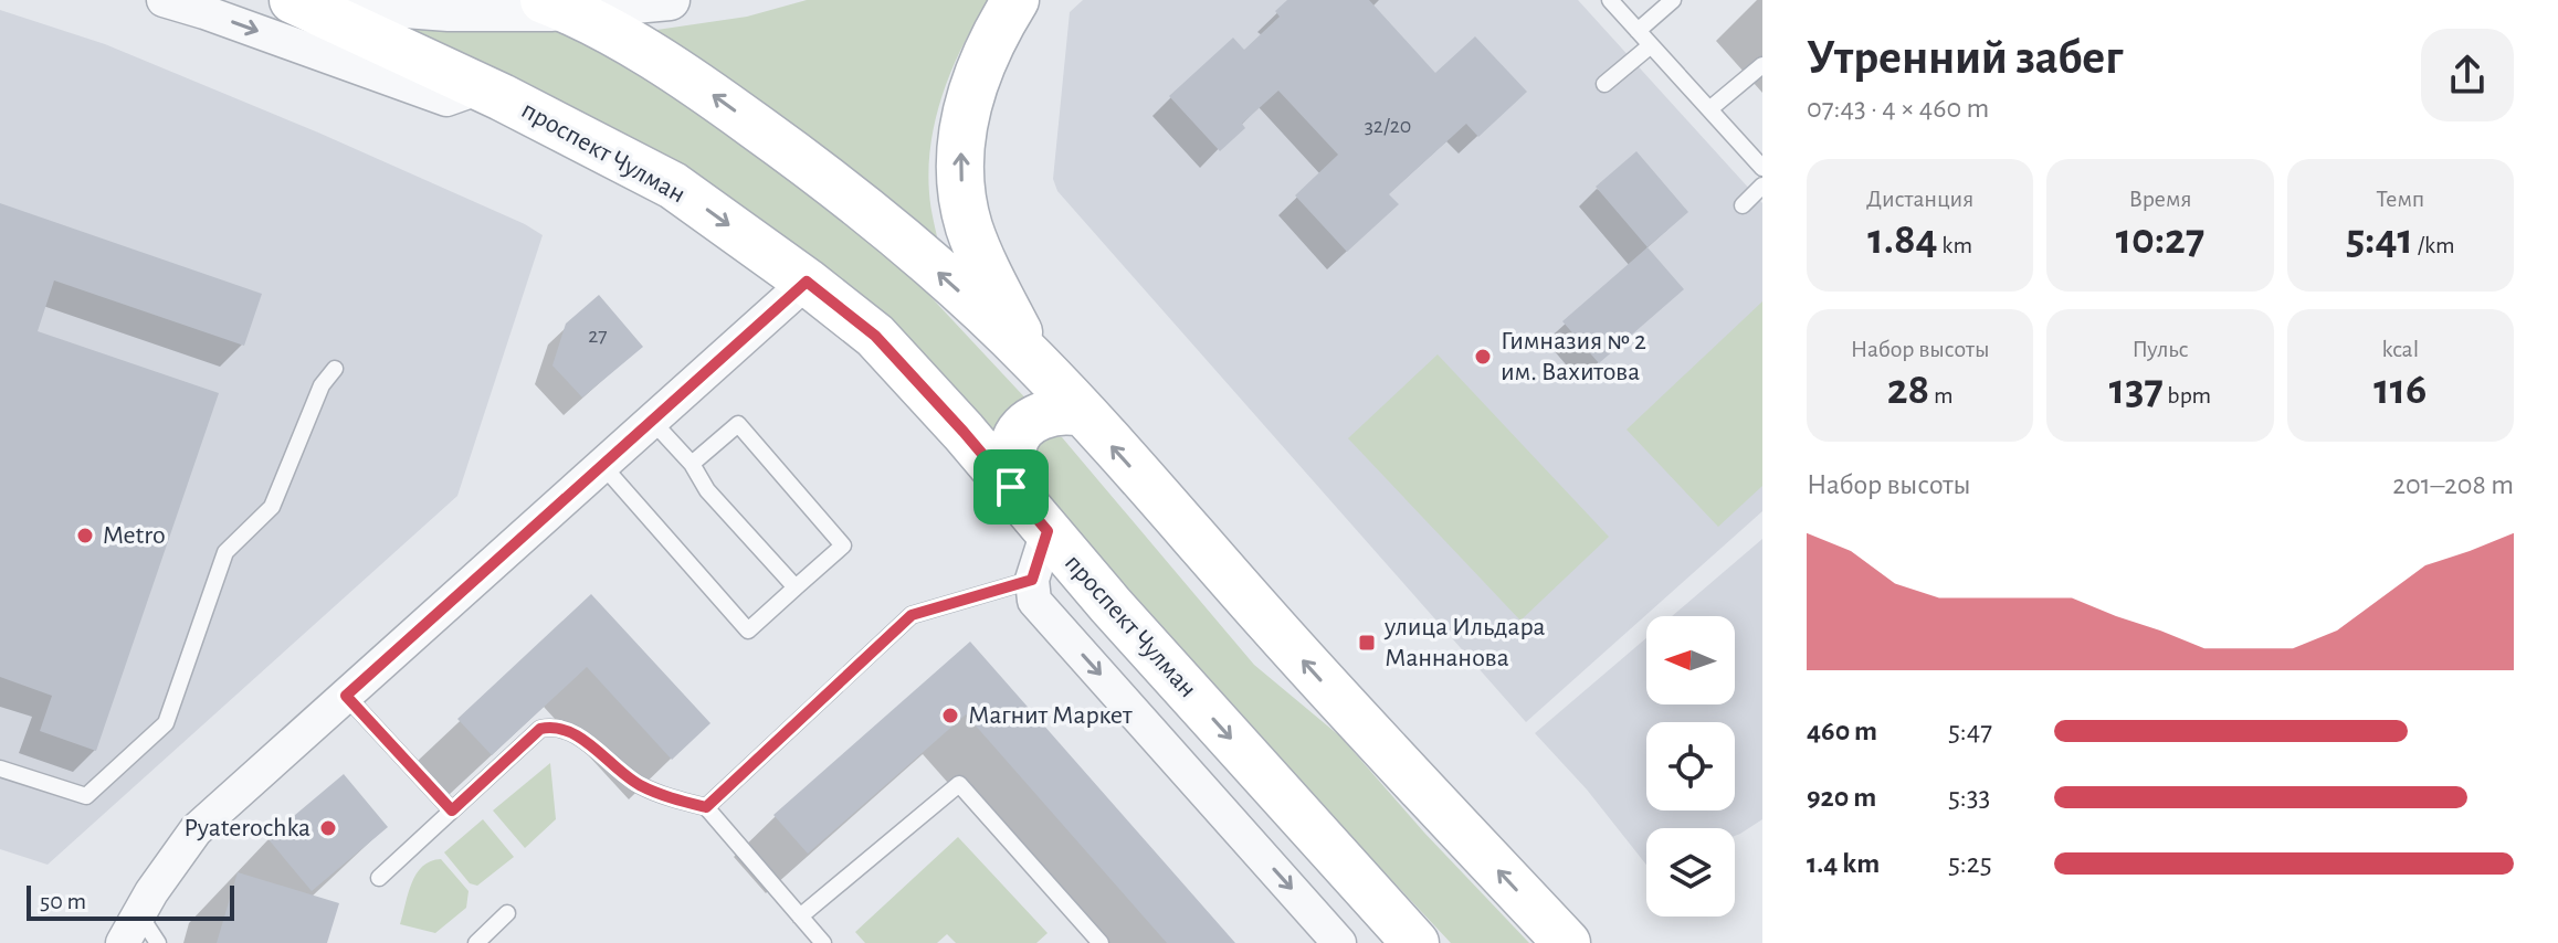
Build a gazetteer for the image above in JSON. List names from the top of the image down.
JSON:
{
  "streets": {
    "main road": ["проспект Чулман"]
  },
  "places": {
    "other": [
      "Гимназия № 2 им. Вахитова",
      "Metro",
      "Магнит Маркет",
      "Pyaterochka"
    ],
    "transit": ["улица Ильдара Маннанова"]
  },
  "house_numbers": ["32/20", "27"],
  "scale_bar": "50 m",
  "north": "left",
  "page": {
    "heading": ["Утренний забег", "07:43 · 4 × 460 m"],
    "stats": [
      ["Дистанция", "1.84 km"],
      ["Время", "10:27"],
      ["Темп", "5:41 /km"],
      ["Набор высоты", "28 m"],
      ["Пульс", "137 bpm"],
      ["kcal", "116"]
    ],
    "chart": ["Набор высоты", "201–208 m"],
    "list": [
      {
        "name": "460 m",
        "note": "5:47"
      },
      {
        "name": "920 m",
        "note": "5:33"
      },
      {
        "name": "1.4 km",
        "note": "5:25"
      }
    ],
    "scale": "50 m"
  }
}
